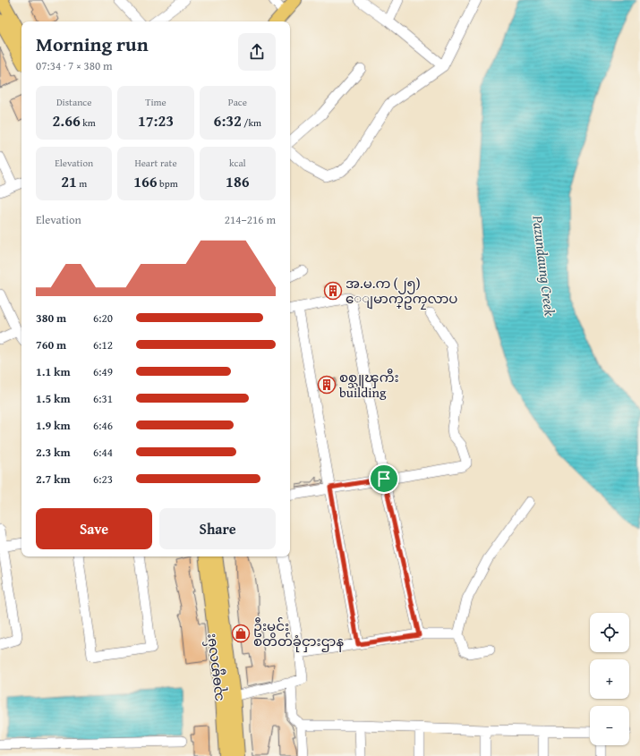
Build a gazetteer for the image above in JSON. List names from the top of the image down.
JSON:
{
  "streets": {
    "main road": ["သုဓမ္မာလမ်း"]
  },
  "water": ["Pazundaung Creek"],
  "places": {
    "building": ["အ.မ.က (၂၅) ေျမာက္ဥကၠလာပ", "စစ္သူၾကီး building"],
    "shop": ["ဦးမင်း စတိတ်ခုံငှားဌာန"]
  },
  "page": {
    "heading": ["Morning run", "07:34 · 7 × 380 m"],
    "stats": [
      ["Distance", "2.66 km"],
      ["Time", "17:23"],
      ["Pace", "6:32 /km"],
      ["Elevation", "21 m"],
      ["Heart rate", "166 bpm"],
      ["kcal", "186"]
    ],
    "chart": ["Elevation", "214–216 m"],
    "list": [
      {
        "name": "380 m",
        "note": "6:20"
      },
      {
        "name": "760 m",
        "note": "6:12"
      },
      {
        "name": "1.1 km",
        "note": "6:49"
      },
      {
        "name": "1.5 km",
        "note": "6:31"
      },
      {
        "name": "1.9 km",
        "note": "6:46"
      },
      {
        "name": "2.3 km",
        "note": "6:44"
      },
      {
        "name": "2.7 km",
        "note": "6:23"
      }
    ],
    "buttons": ["Save", "Share"],
    "map_buttons": ["+", "−"]
  }
}
